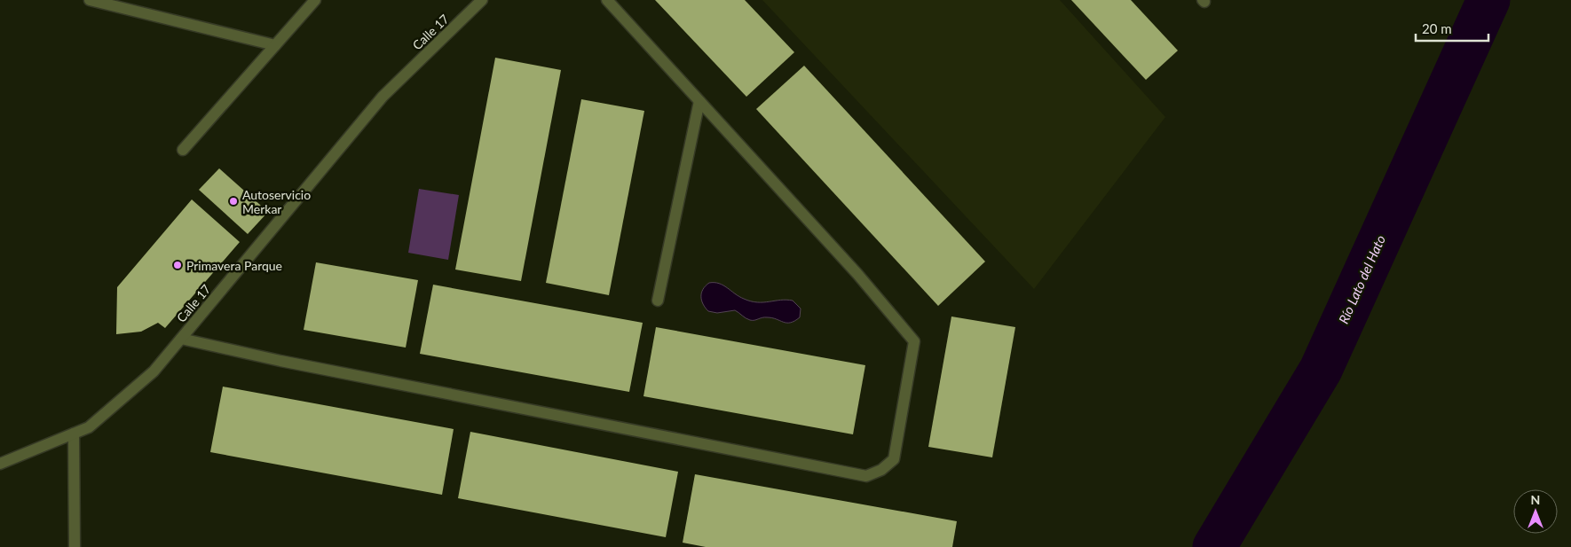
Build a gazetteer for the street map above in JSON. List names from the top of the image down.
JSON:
{
  "streets": {
    "street": ["Calle 17"]
  },
  "water": ["Río Lato del Hato"],
  "places": ["Autoservicio Merkar", "Primavera Parque"],
  "scale_bar": "20 m",
  "north": "top"
}
